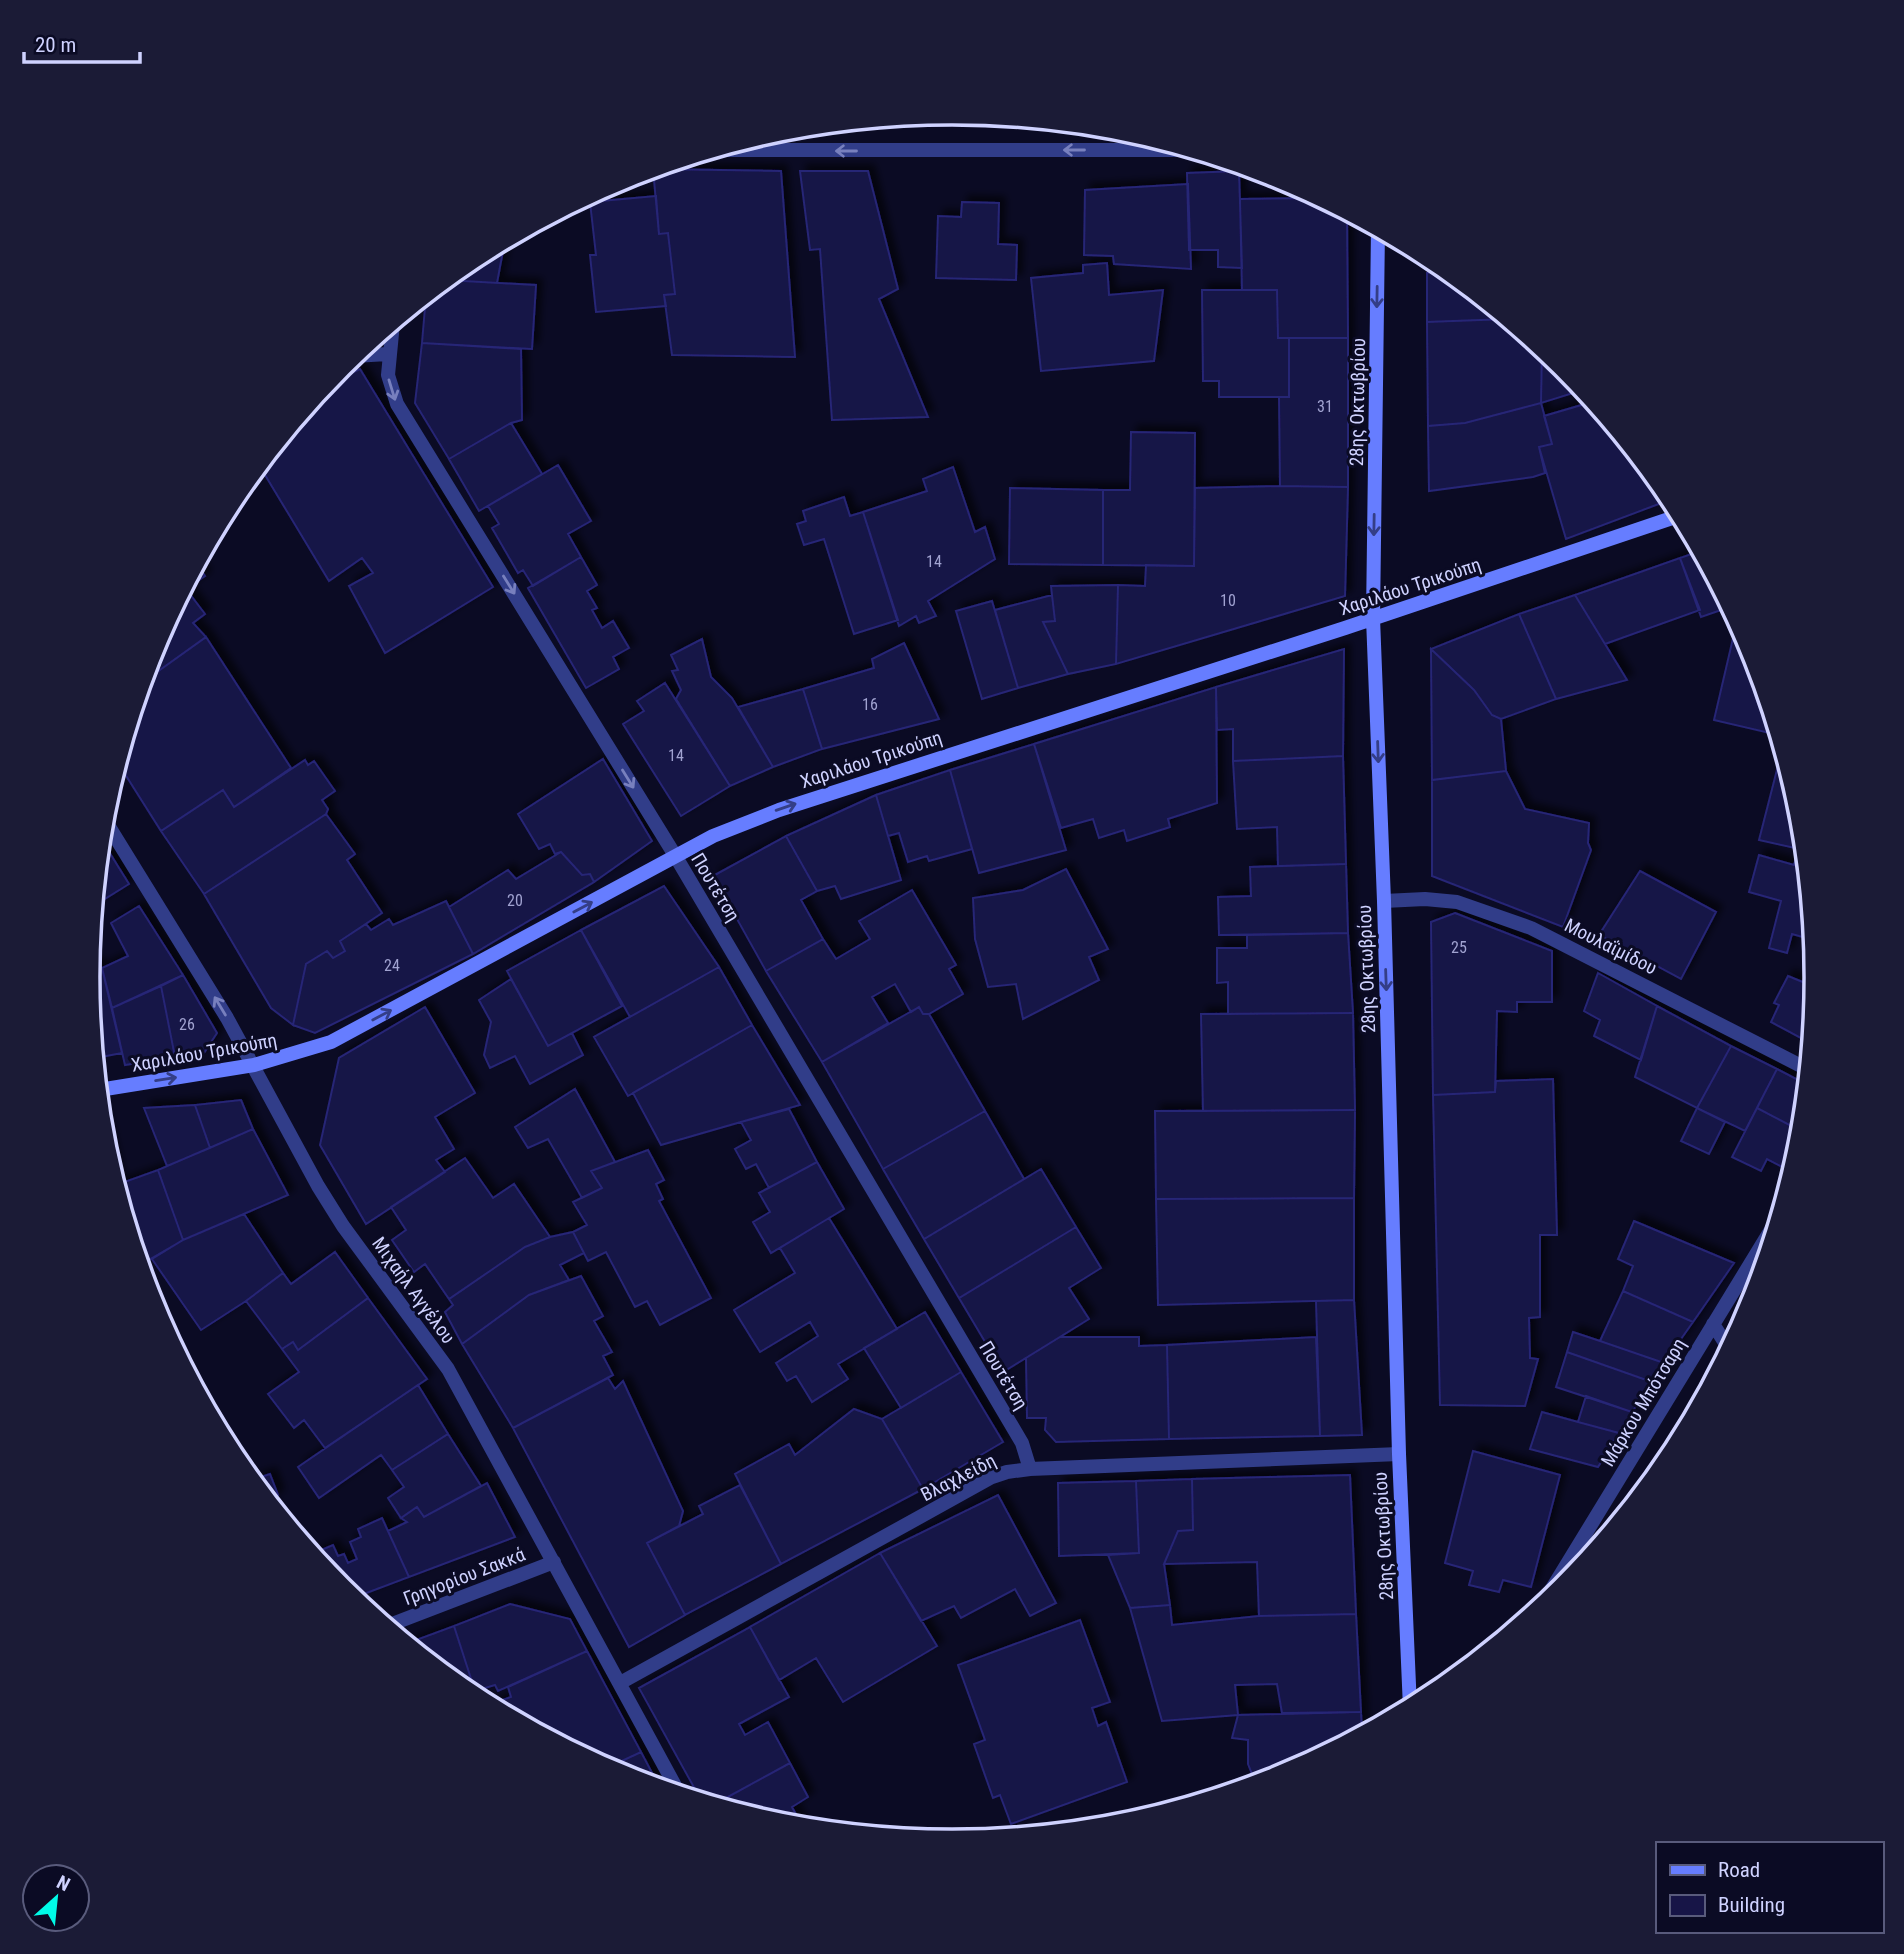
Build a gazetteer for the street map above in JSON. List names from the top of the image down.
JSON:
{
  "streets": {
    "street": [
      "28ης Οκτωβρίου",
      "Χαριλάου Τρικούπη",
      "Πουτέτση",
      "Μουλαΐμίδου",
      "Μιχαήλ Αγγέλου",
      "Μάρκου Μπότσαρη",
      "Βλαχλείδη",
      "Γρηγορίου Σακκά"
    ]
  },
  "crossings": [
    ["28ης Οκτωβρίου", "Χαριλάου Τρικούπη"],
    ["28ης Οκτωβρίου", "Μουλαΐμίδου"],
    ["28ης Οκτωβρίου", "Βλαχλείδη"],
    ["Χαριλάου Τρικούπη", "Πουτέτση"],
    ["Χαριλάου Τρικούπη", "Μιχαήλ Αγγέλου"],
    ["Πουτέτση", "Βλαχλείδη"],
    ["Μιχαήλ Αγγέλου", "Βλαχλείδη"],
    ["Μιχαήλ Αγγέλου", "Γρηγορίου Σακκά"]
  ],
  "one_way": ["28ης Οκτωβρίου", "Χαριλάου Τρικούπη", "Πουτέτση"],
  "house_numbers": [
    "31",
    "14",
    "10",
    "16",
    "14",
    "20",
    "25",
    "24",
    "26"
  ],
  "legend": ["Road", "Building"],
  "scale_bar": "20 m",
  "north": "top right"
}
